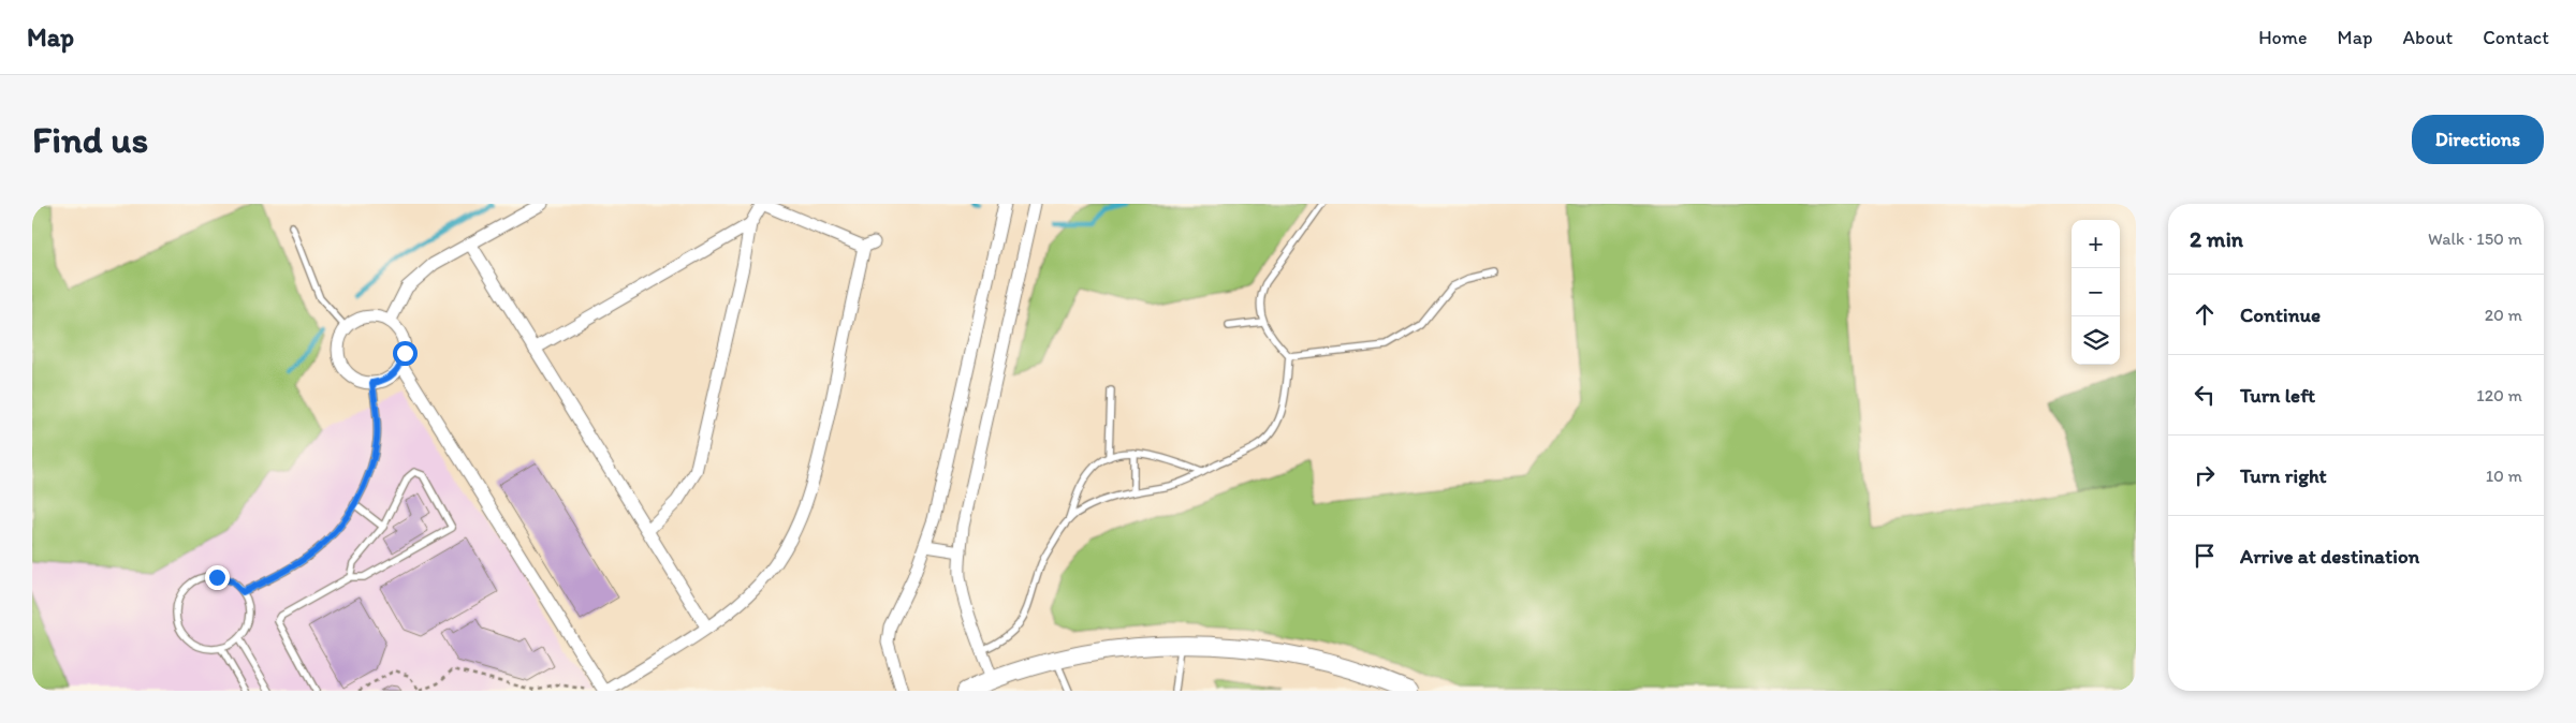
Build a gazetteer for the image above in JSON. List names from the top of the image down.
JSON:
{
  "page": {
    "header": "Map",
    "nav": [
      "Home",
      "Map",
      "About",
      "Contact"
    ],
    "buttons": "Directions",
    "title": "Find us",
    "heading": ["2 min", "Walk · 150 m"],
    "map_buttons": ["+", "−"],
    "list": [
      ["Continue", "20 m"],
      ["Turn left", "120 m"],
      ["Turn right", "10 m"],
      "Arrive at destination"
    ]
  }
}
